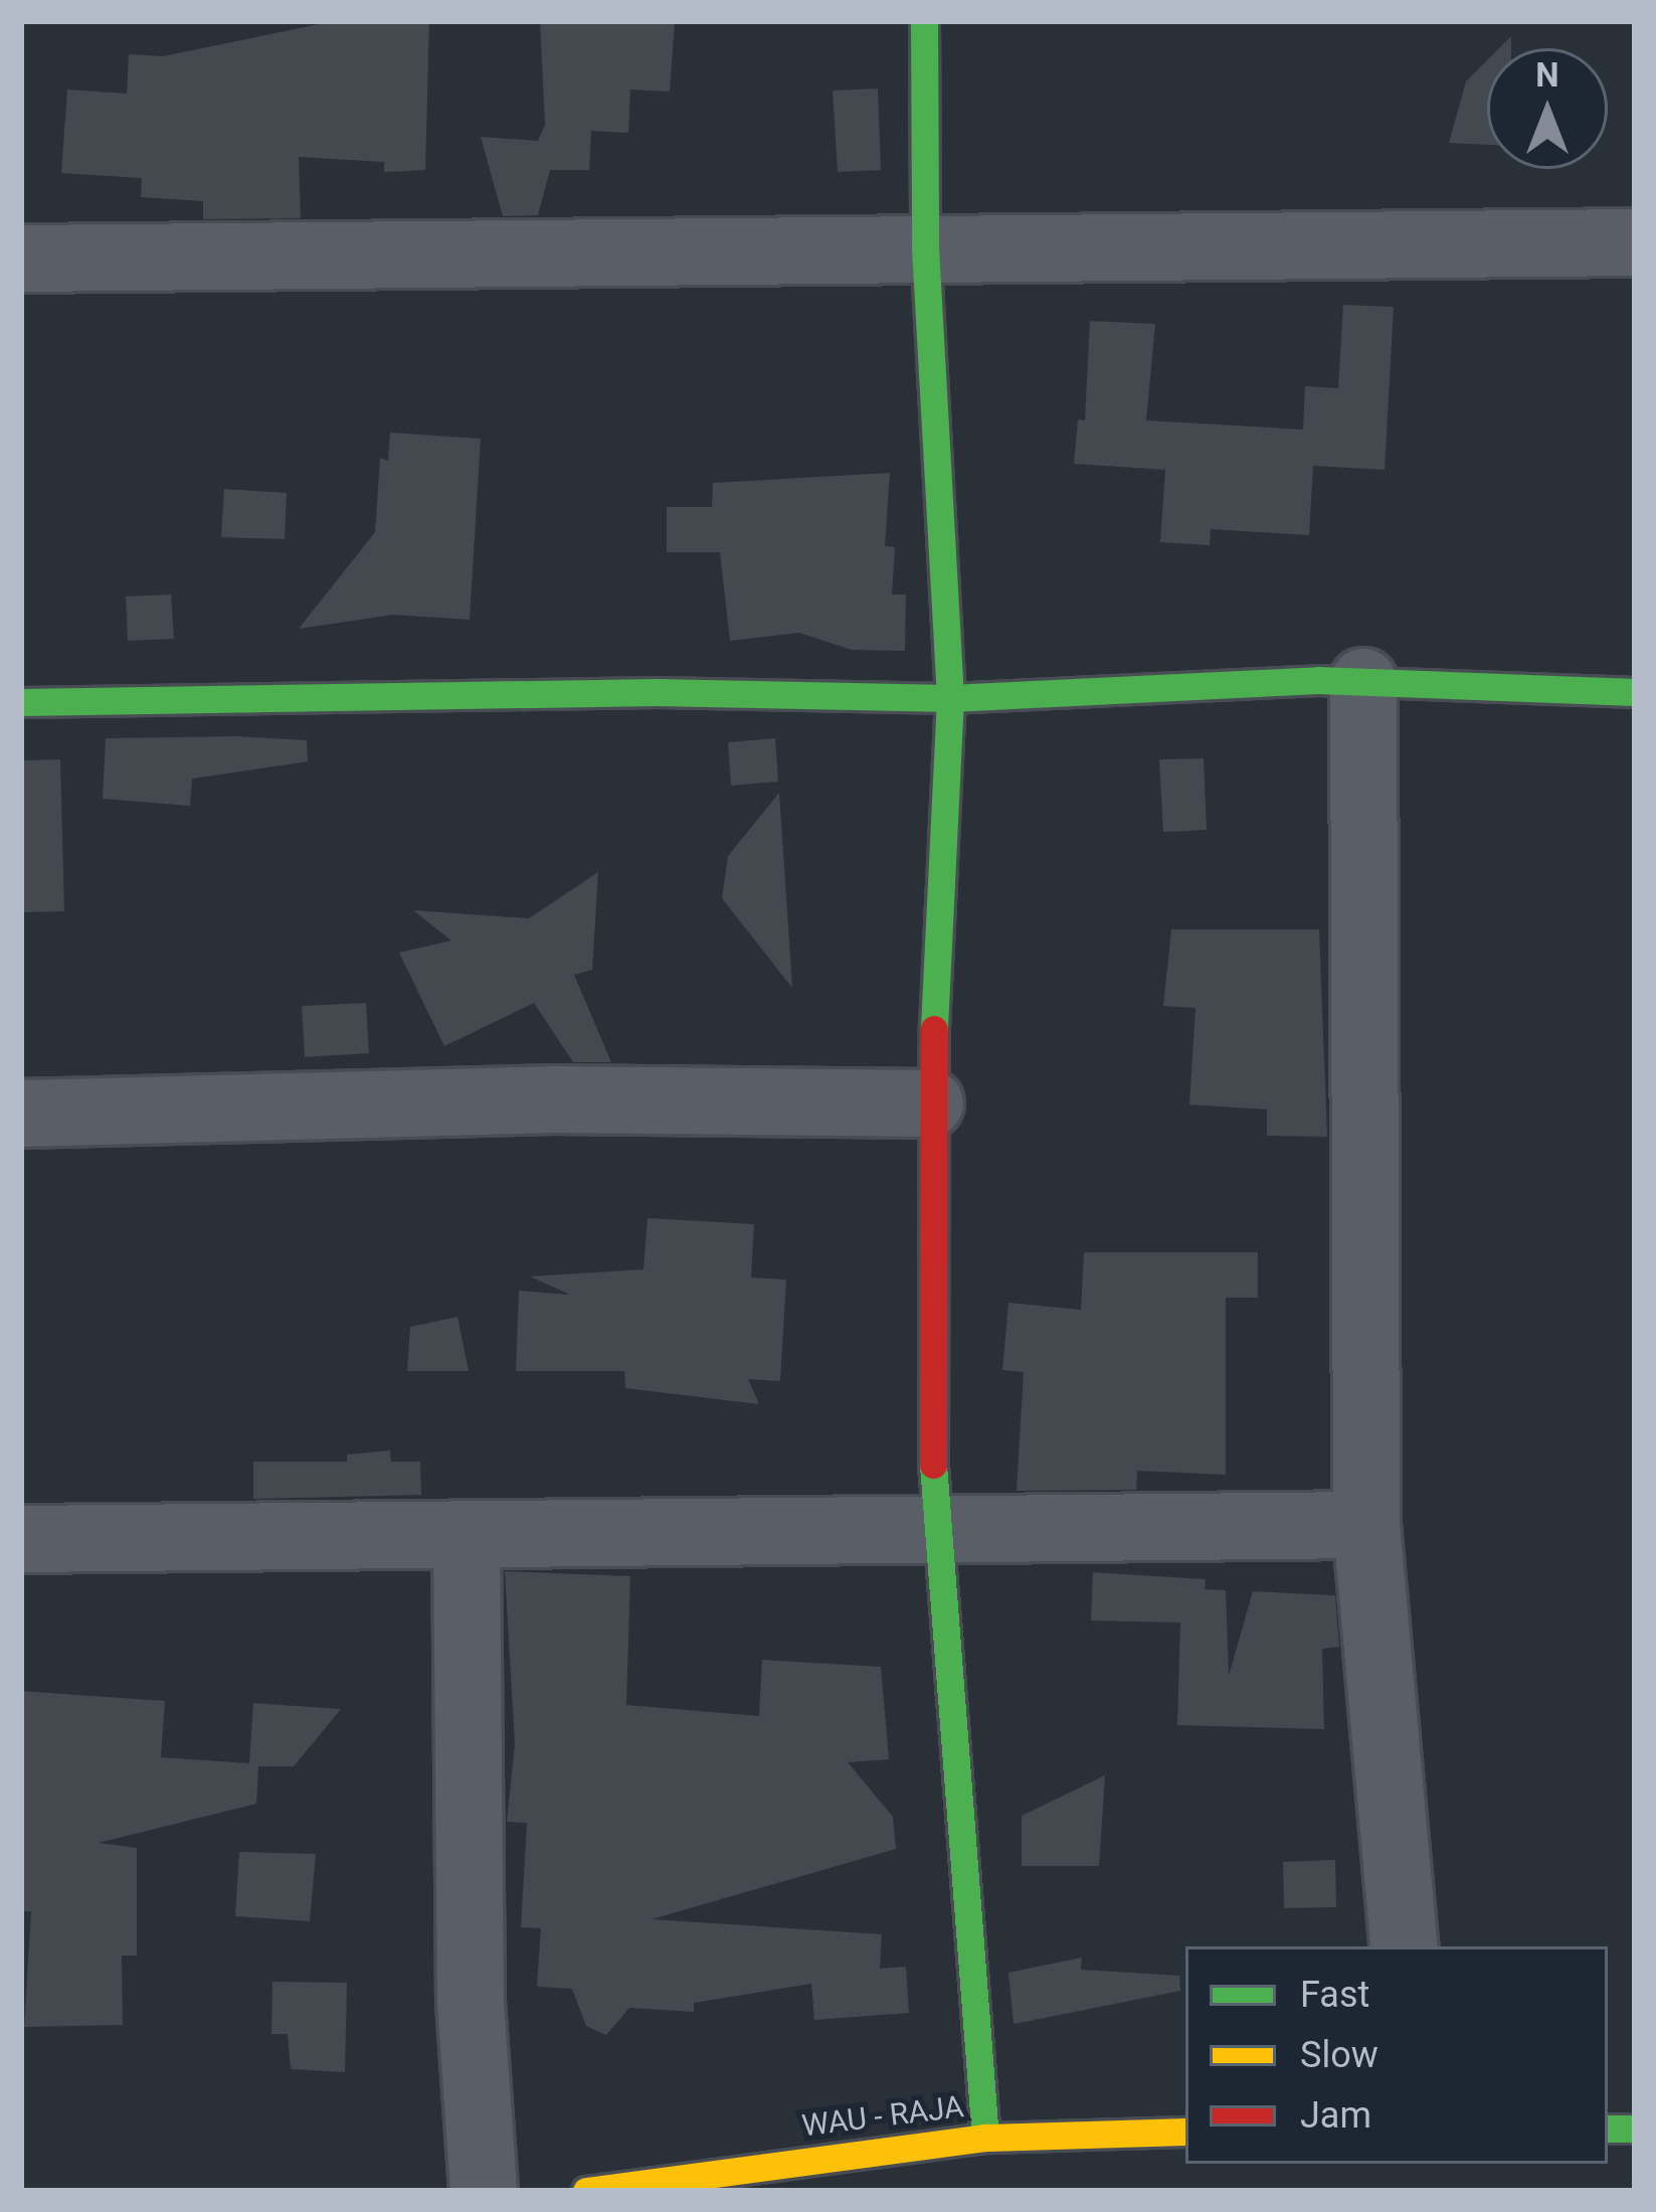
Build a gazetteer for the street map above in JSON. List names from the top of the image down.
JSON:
{
  "streets": {
    "street": ["WAU - RAJA"]
  },
  "legend": ["Fast", "Slow", "Jam"],
  "north": "top"
}
